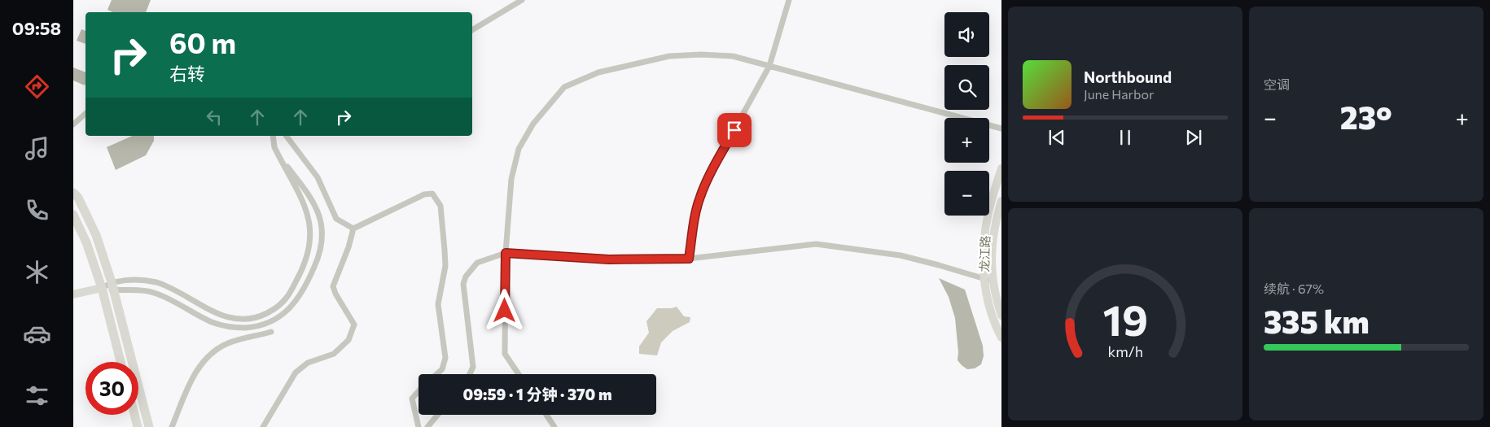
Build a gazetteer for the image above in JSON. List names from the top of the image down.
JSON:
{
  "streets": {
    "main road": ["龙江路"]
  },
  "page": {
    "tabs": "09:58",
    "tile": [
      "空调",
      ["续航 · 67%", "335 km"]
    ],
    "map_buttons": ["+", "−"],
    "turn": ["60 m", "右转"],
    "song": ["Northbound", "June Harbor"],
    "heat": ["−", "23°", "+"],
    "limit": "30",
    "trip": "09:59 · 1 分钟 · 370 m",
    "gauge": ["19", "km/h"]
  }
}
